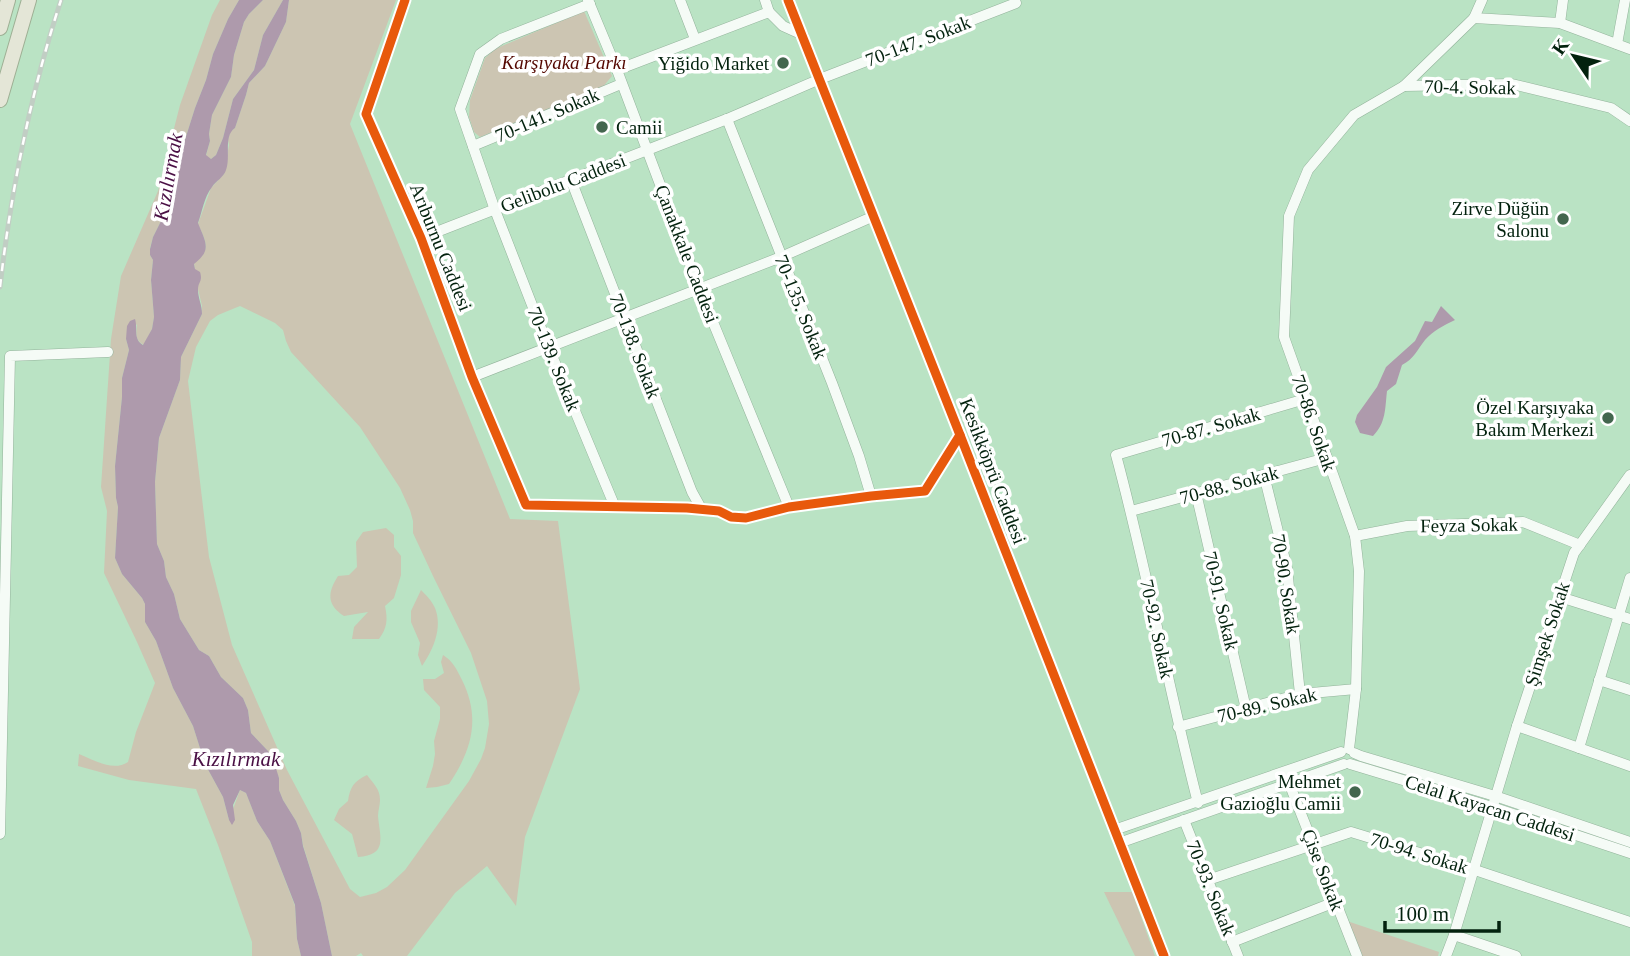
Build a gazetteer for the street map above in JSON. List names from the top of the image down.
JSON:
{
  "streets": {
    "street": [
      "70-147. Sokak",
      "70-4. Sokak",
      "70-141. Sokak",
      "Gelibolu Caddesi",
      "Arıburnu Caddesi",
      "Çanakkale Caddesi",
      "70-135. Sokak",
      "70-138. Sokak",
      "70-139. Sokak",
      "70-86. Sokak",
      "70-87. Sokak",
      "Kesikköprü Caddesi",
      "70-88. Sokak",
      "Feyza Sokak",
      "70-90. Sokak",
      "70-91. Sokak",
      "70-92. Sokak",
      "Şimşek Sokak",
      "70-89. Sokak",
      "Celal Kayacan Caddesi",
      "70-94. Sokak",
      "Çise Sokak",
      "70-93. Sokak"
    ]
  },
  "crossings": [
    ["70-147. Sokak", "Gelibolu Caddesi"],
    ["70-147. Sokak", "Kesikköprü Caddesi"],
    ["70-4. Sokak", "70-86. Sokak"],
    ["70-141. Sokak", "Çanakkale Caddesi"],
    ["70-141. Sokak", "70-139. Sokak"],
    ["Gelibolu Caddesi", "Arıburnu Caddesi"],
    ["Gelibolu Caddesi", "Çanakkale Caddesi"],
    ["Gelibolu Caddesi", "70-135. Sokak"],
    ["Gelibolu Caddesi", "70-138. Sokak"],
    ["Gelibolu Caddesi", "70-139. Sokak"],
    ["Gelibolu Caddesi", "Kesikköprü Caddesi"],
    ["Arıburnu Caddesi", "70-139. Sokak"],
    ["Çanakkale Caddesi", "70-139. Sokak"],
    ["70-86. Sokak", "70-87. Sokak"],
    ["70-86. Sokak", "70-88. Sokak"],
    ["70-86. Sokak", "Feyza Sokak"],
    ["70-86. Sokak", "70-89. Sokak"],
    ["70-86. Sokak", "Celal Kayacan Caddesi"],
    ["70-87. Sokak", "70-92. Sokak"],
    ["70-88. Sokak", "70-90. Sokak"],
    ["70-88. Sokak", "70-91. Sokak"],
    ["70-88. Sokak", "70-92. Sokak"],
    ["Feyza Sokak", "Şimşek Sokak"],
    ["70-90. Sokak", "70-89. Sokak"],
    ["70-91. Sokak", "70-89. Sokak"],
    ["70-92. Sokak", "70-89. Sokak"],
    ["Şimşek Sokak", "Celal Kayacan Caddesi"],
    ["Şimşek Sokak", "70-94. Sokak"],
    ["70-94. Sokak", "Çise Sokak"],
    ["70-94. Sokak", "70-93. Sokak"]
  ],
  "water": ["Kızılırmak"],
  "parks": ["Karşıyaka Parkı"],
  "places": [
    "Yiğido Market",
    "Camii",
    "Zirve Düğün Salonu",
    "Özel Karşıyaka Bakım Merkezi",
    "Mehmet Gazioğlu Camii"
  ],
  "scale_bar": "100 m",
  "north": "top left"
}
